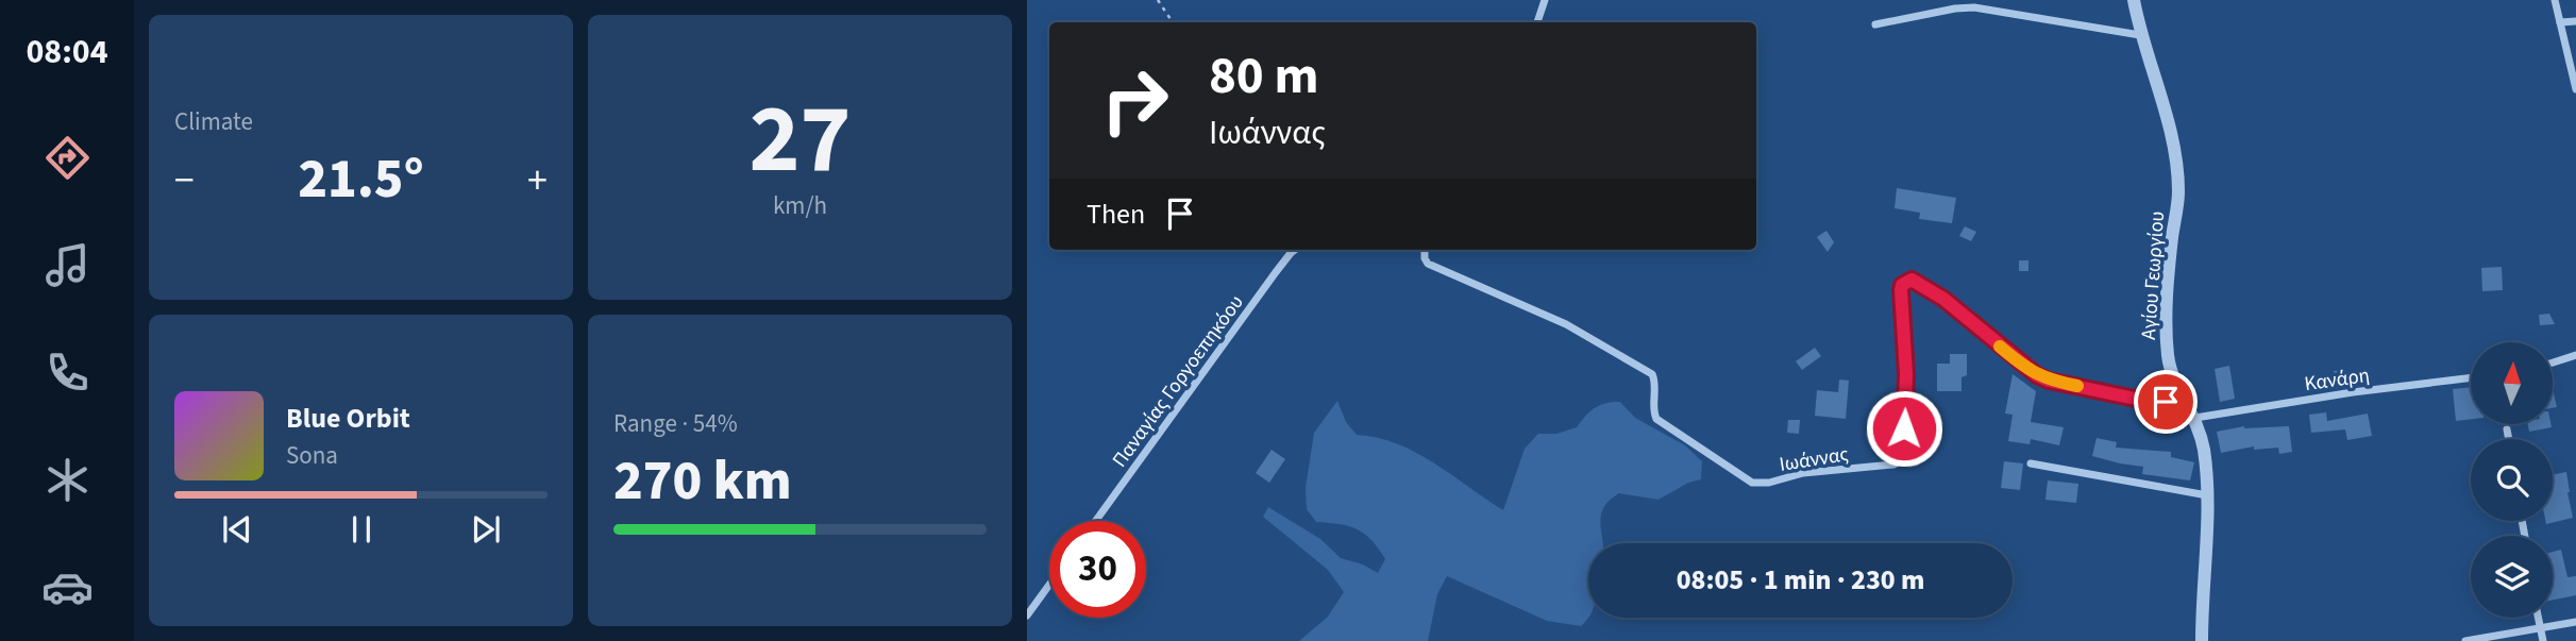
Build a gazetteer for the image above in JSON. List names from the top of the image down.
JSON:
{
  "streets": {
    "street": [
      "Αγίου Γεωργίου",
      "Κανάρη",
      "Παναγίας Γοργοεπηκόου",
      "Ιωάννας"
    ]
  },
  "crossings": [
    ["Αγίου Γεωργίου", "Κανάρη"],
    ["Αγίου Γεωργίου", "Ιωάννας"]
  ],
  "north": "top",
  "page": {
    "tabs": "08:04",
    "tile": [
      "Climate",
      ["27", "km/h"],
      ["Range · 54%", "270 km"]
    ],
    "turn": ["80 m", "Ιωάννας"],
    "heat": ["−", "21.5°", "+"],
    "then": "Then",
    "song": ["Blue Orbit", "Sona"],
    "limit": "30",
    "trip": "08:05 · 1 min · 230 m"
  }
}
